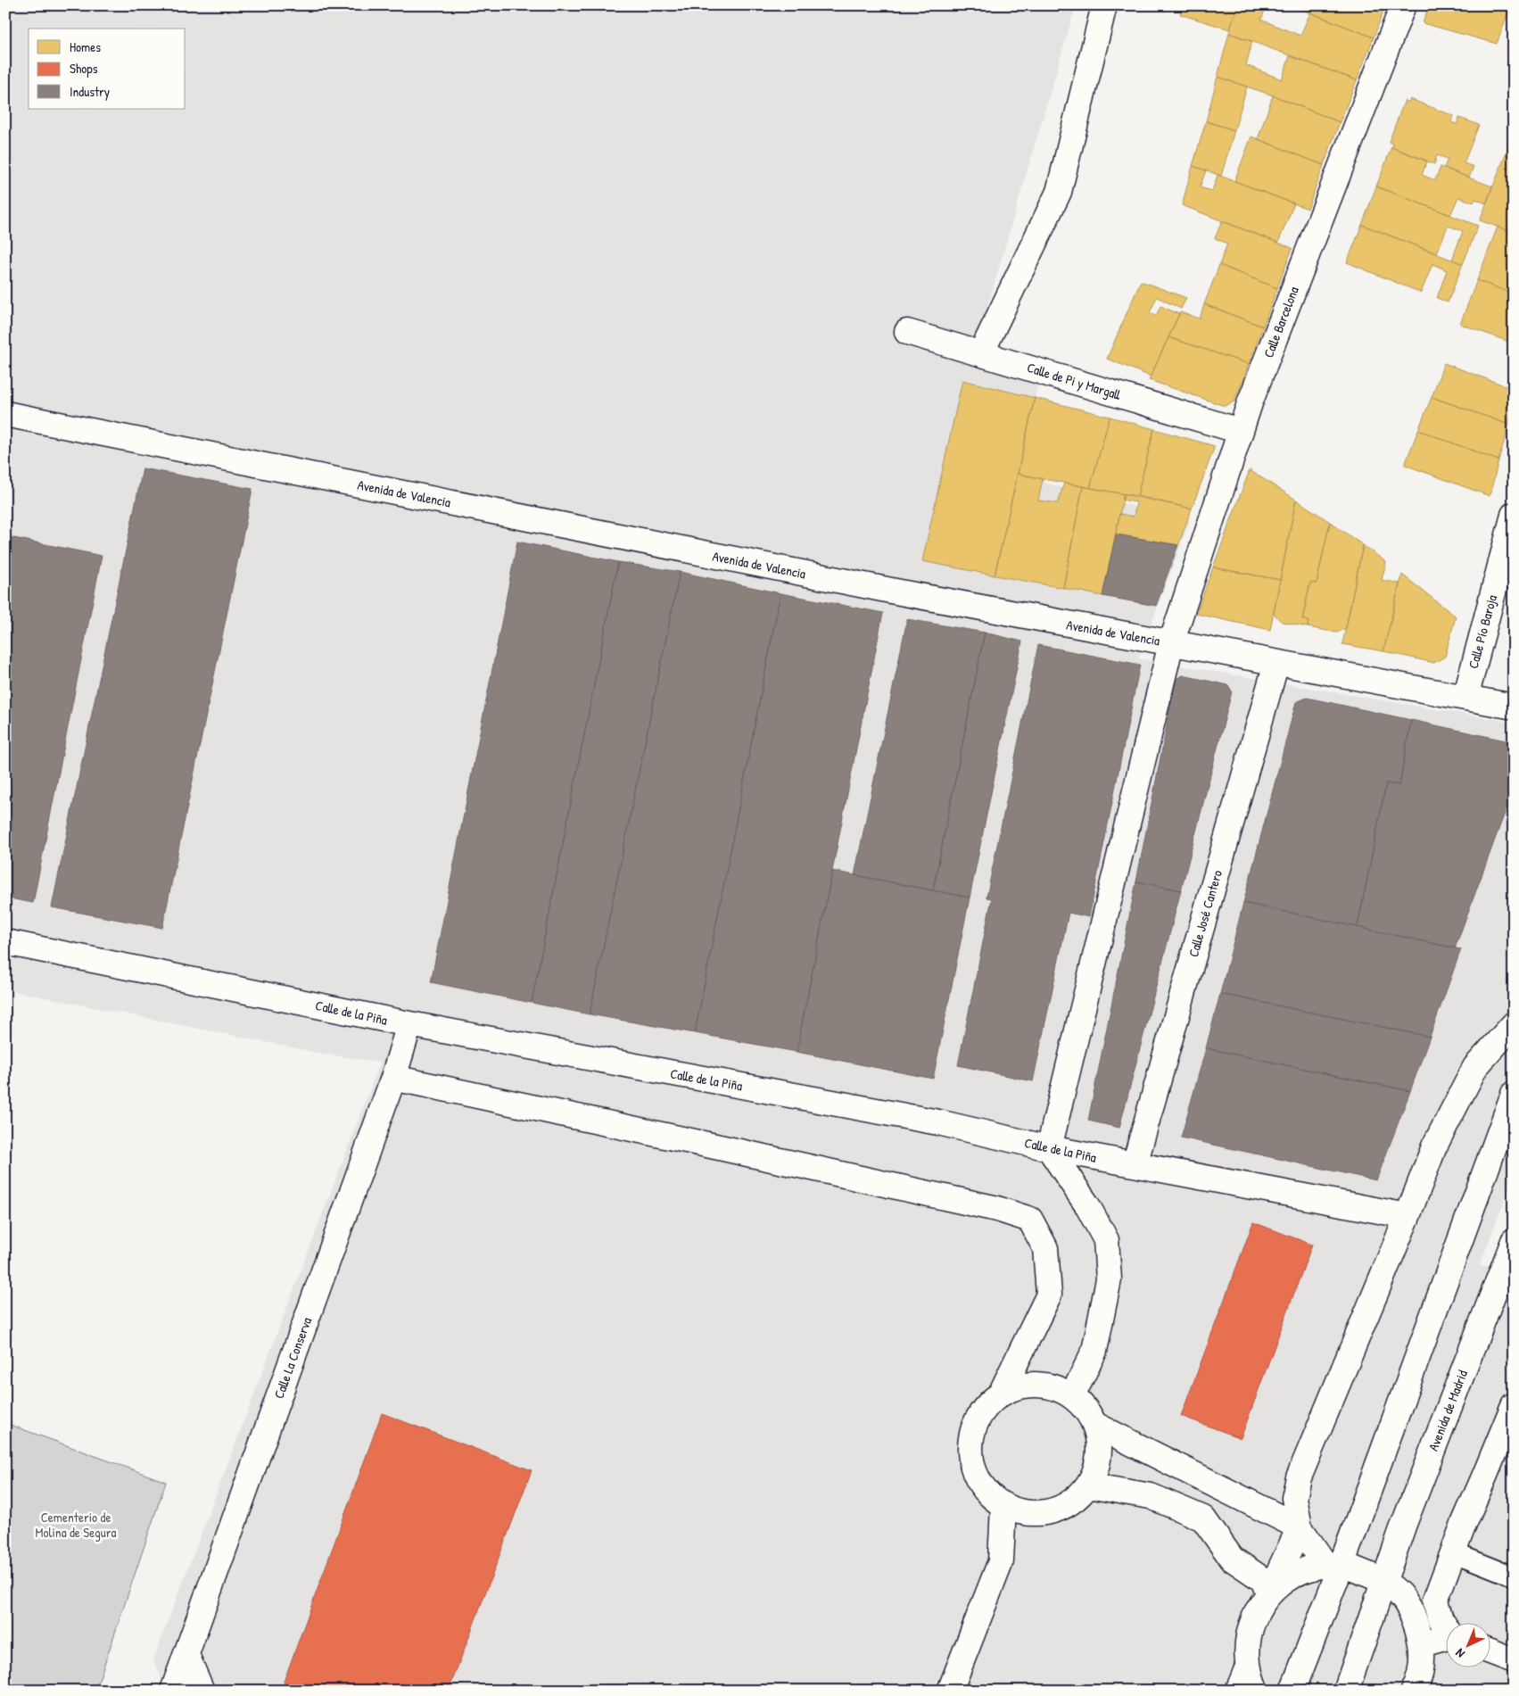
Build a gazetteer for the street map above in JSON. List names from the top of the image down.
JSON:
{
  "streets": {
    "street": [
      "Calle Barcelona",
      "Calle de Pi y Margall",
      "Avenida de Valencia",
      "Calle Pío Baroja",
      "Calle José Cantero",
      "Calle de la Piña",
      "Calle La Conserva",
      "Avenida de Madrid"
    ]
  },
  "crossings": [
    ["Calle Barcelona", "Calle de Pi y Margall"],
    ["Calle Barcelona", "Avenida de Valencia"],
    ["Calle Barcelona", "Calle de la Piña"],
    ["Avenida de Valencia", "Calle Pío Baroja"],
    ["Avenida de Valencia", "Calle José Cantero"],
    ["Calle José Cantero", "Calle de la Piña"],
    ["Calle de la Piña", "Calle La Conserva"]
  ],
  "parks": ["Cementerio de Molina de Segura"],
  "legend": ["Homes", "Shops", "Industry"],
  "north": "bottom left"
}
